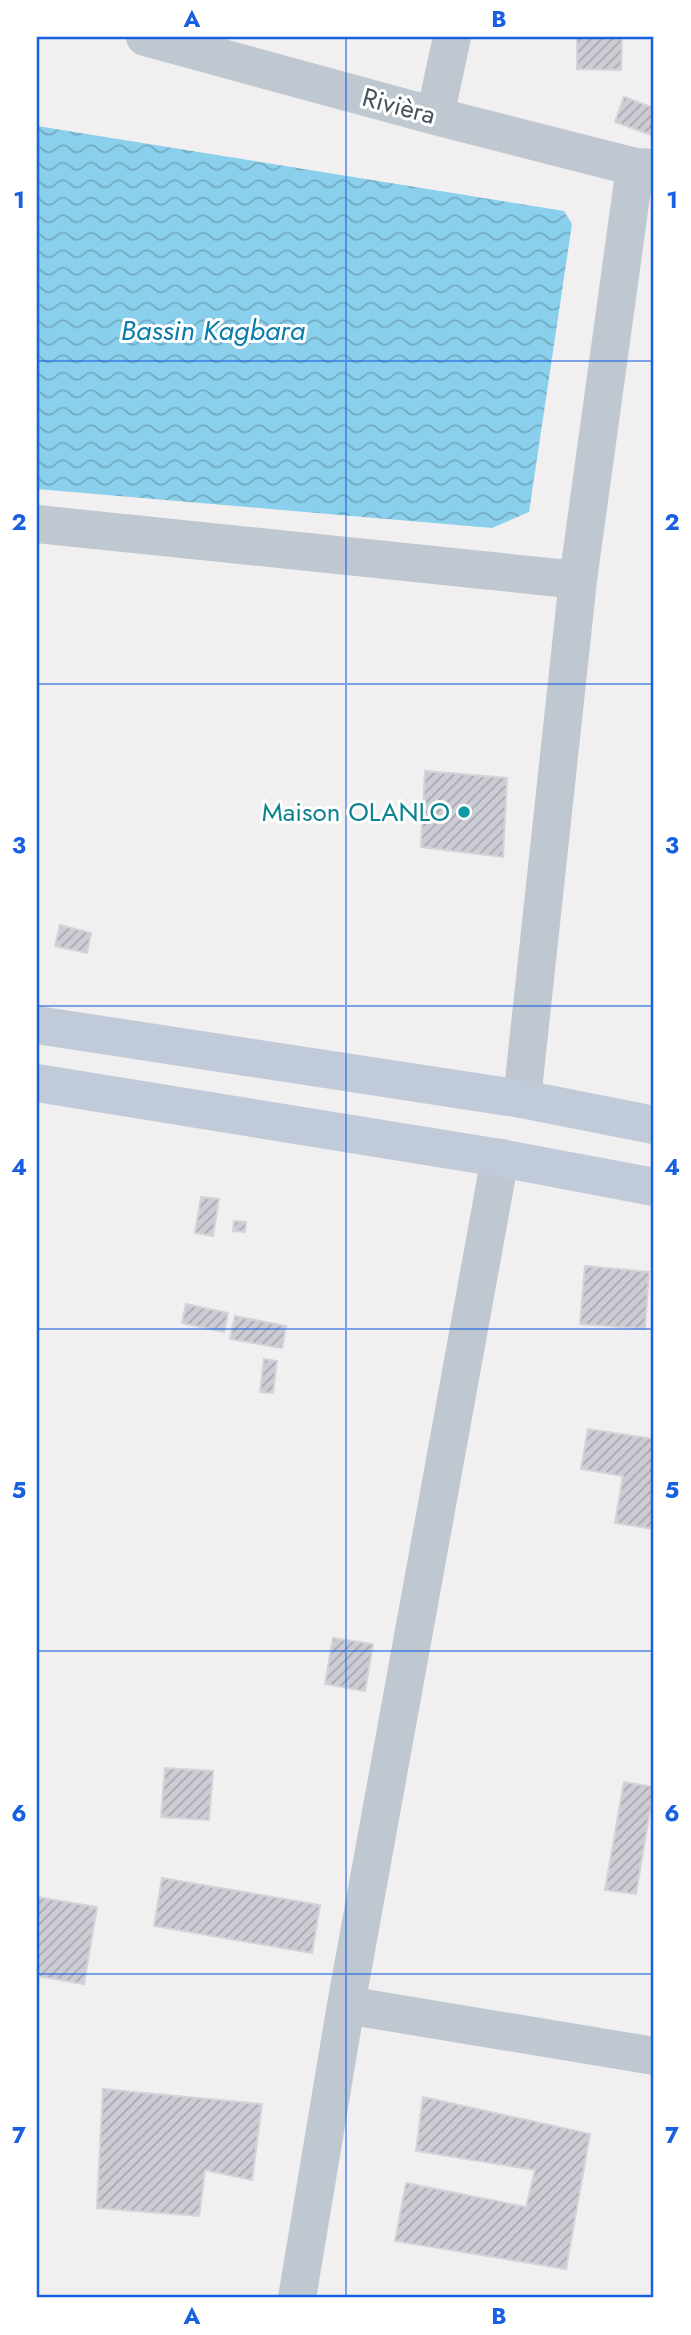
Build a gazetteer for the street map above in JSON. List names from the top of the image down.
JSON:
{
  "streets": {
    "street": ["Rivièra"]
  },
  "water": ["Bassin Kagbara"],
  "places": ["Maison OLANLO"],
  "grid": {
    "columns": ["A", "B"],
    "rows": [
      "1",
      "2",
      "3",
      "4",
      "5",
      "6",
      "7"
    ]
  }
}
